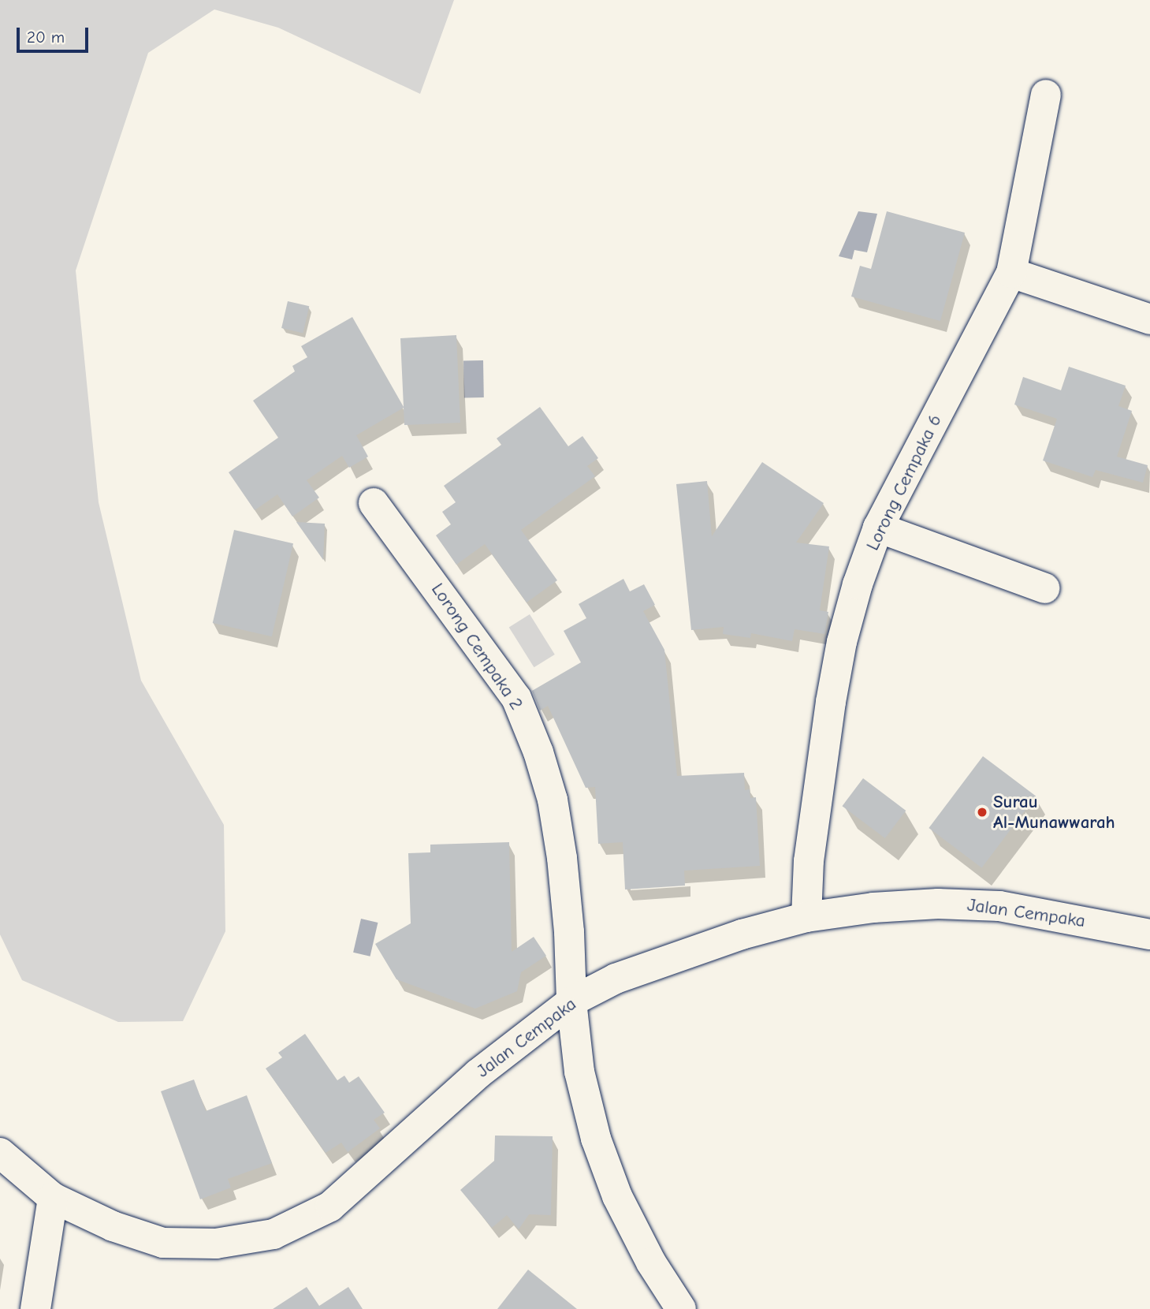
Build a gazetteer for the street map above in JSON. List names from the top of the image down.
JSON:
{
  "streets": {
    "street": ["Lorong Cempaka 6", "Lorong Cempaka 2", "Jalan Cempaka"]
  },
  "crossings": [
    ["Lorong Cempaka 6", "Jalan Cempaka"],
    ["Lorong Cempaka 2", "Jalan Cempaka"]
  ],
  "places": ["Surau Al-Munawwarah"],
  "scale_bar": "20 m"
}
